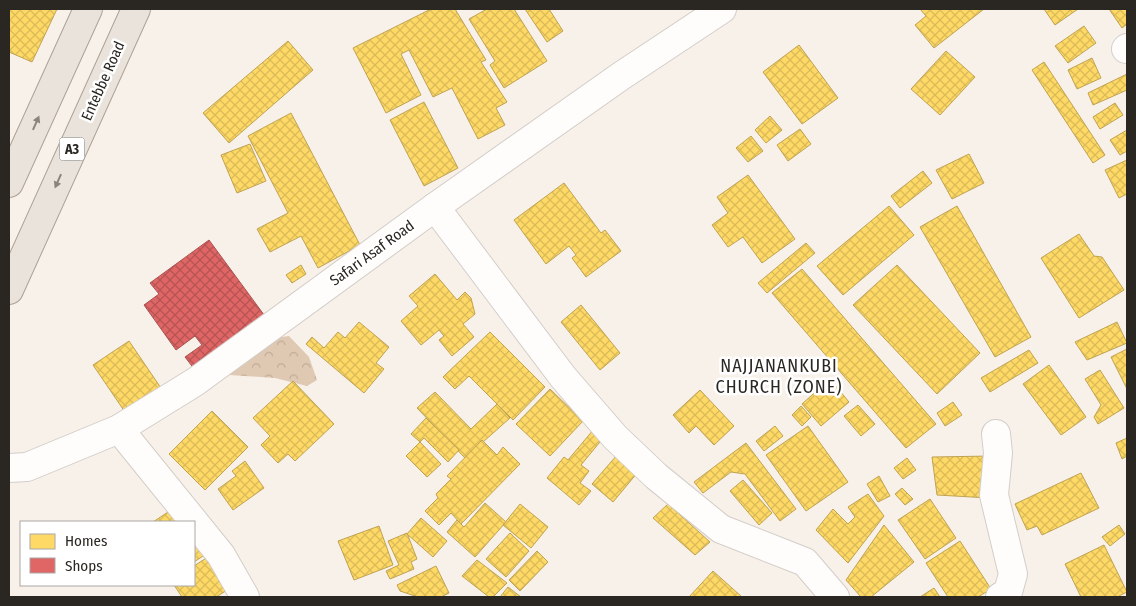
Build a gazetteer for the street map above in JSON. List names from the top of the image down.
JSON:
{
  "streets": {
    "main road": ["Entebbe Road", "A3"],
    "street": ["Safari Asaf Road"]
  },
  "districts": ["NAJJANANKUBI CHURCH (ZONE)"],
  "legend": ["Homes", "Shops"]
}
